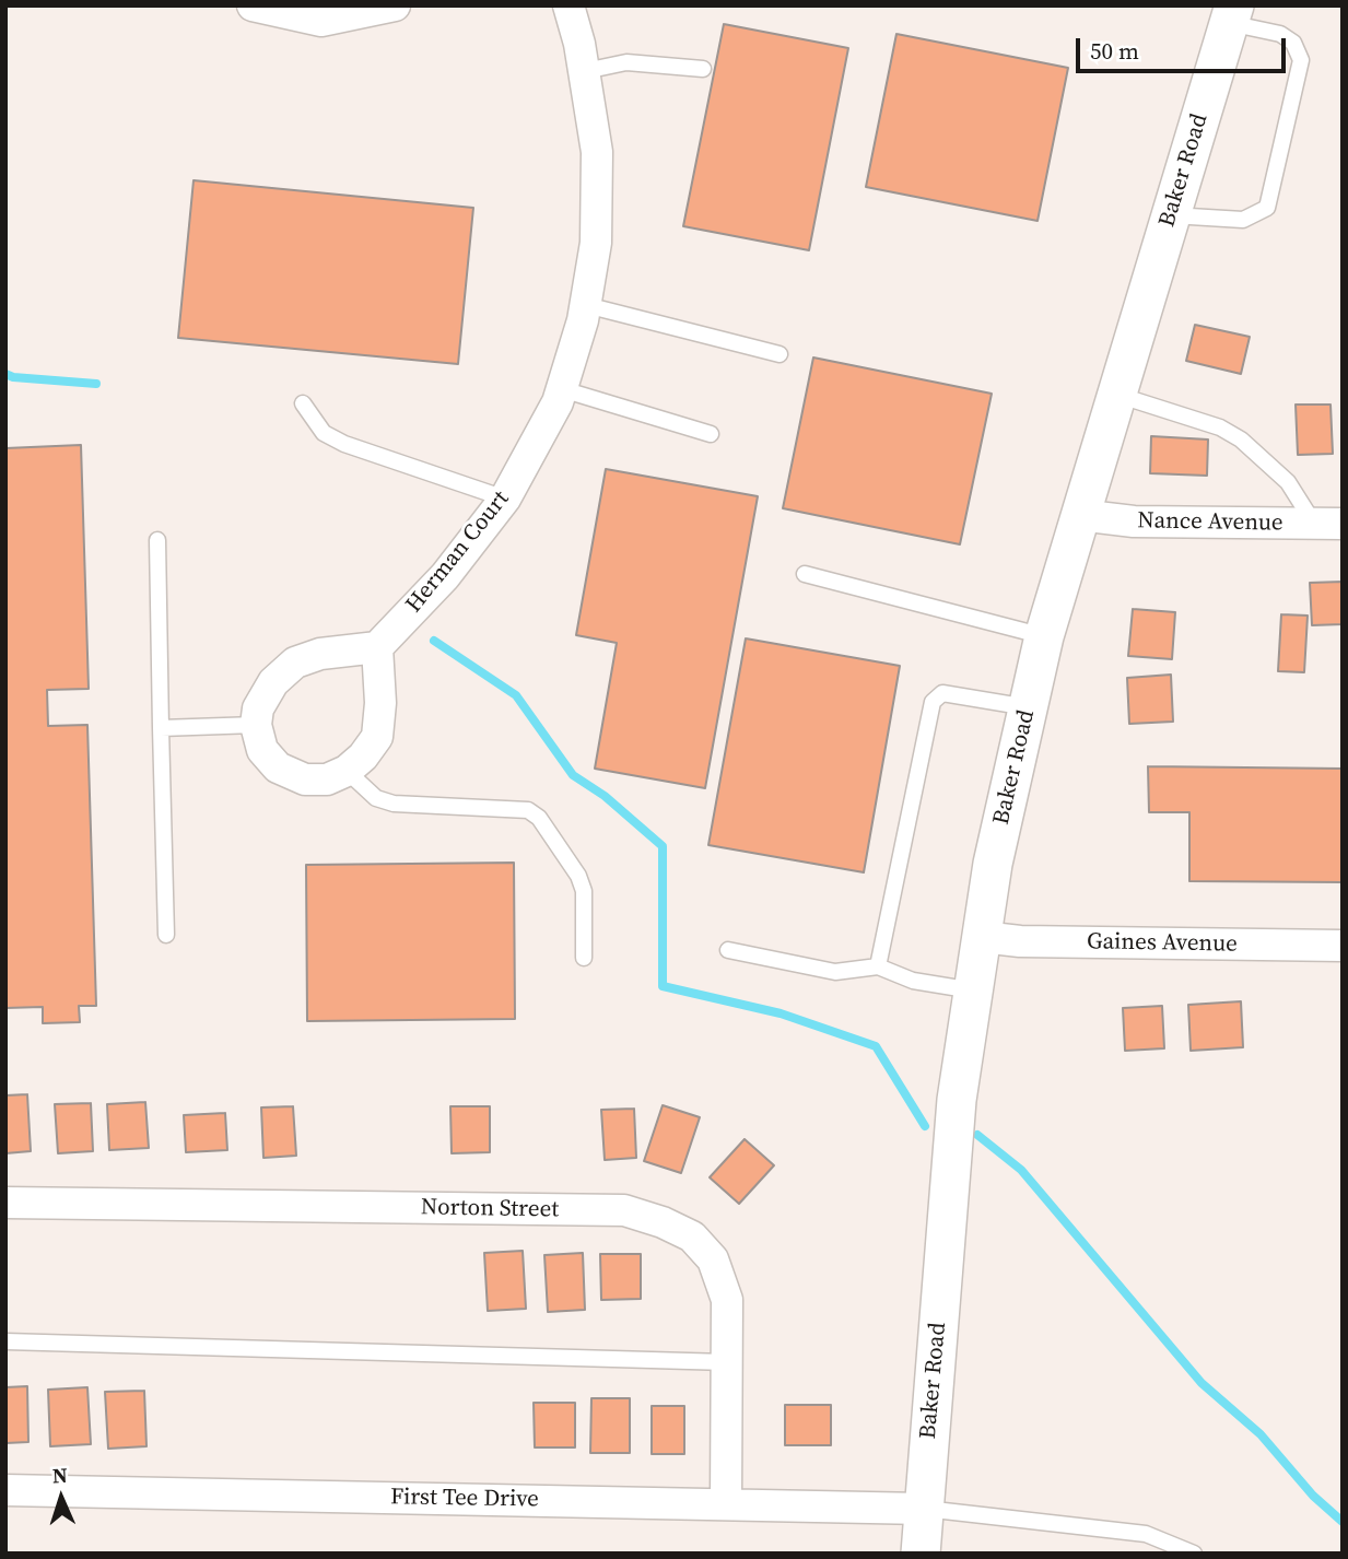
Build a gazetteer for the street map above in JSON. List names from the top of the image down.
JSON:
{
  "streets": {
    "street": [
      "Baker Road",
      "Nance Avenue",
      "Herman Court",
      "Gaines Avenue",
      "Norton Street",
      "First Tee Drive"
    ]
  },
  "crossings": [
    ["Baker Road", "Nance Avenue"],
    ["Baker Road", "Gaines Avenue"],
    ["Baker Road", "First Tee Drive"],
    ["Norton Street", "First Tee Drive"]
  ],
  "scale_bar": "50 m",
  "north": "top"
}
